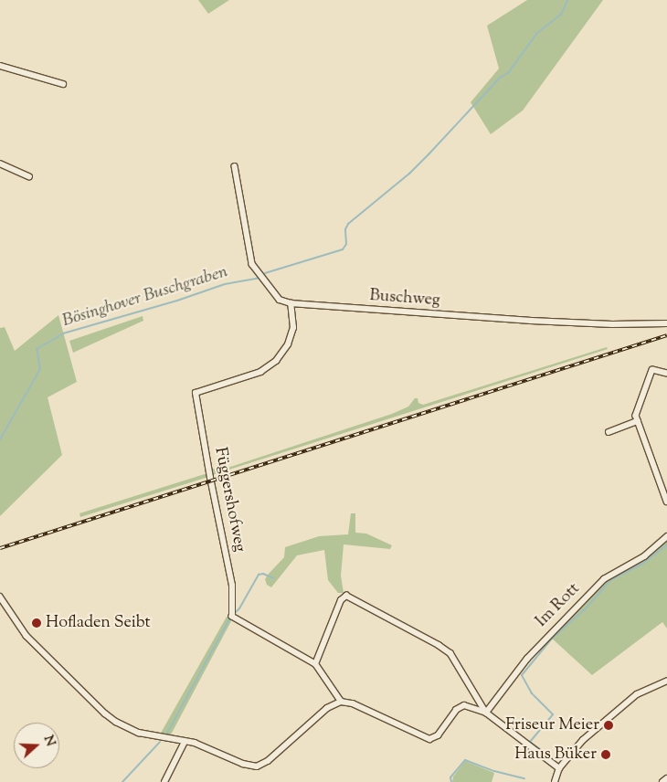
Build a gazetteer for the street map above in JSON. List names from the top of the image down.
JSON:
{
  "streets": {
    "street": ["Buschweg", "Függershofweg", "Im Rott"]
  },
  "crossings": [
    ["Buschweg", "Függershofweg"]
  ],
  "water": ["Bösinghover Buschgraben"],
  "places": ["Hofladen Seibt", "Friseur Meier", "Haus Büker"],
  "north": "right"
}
